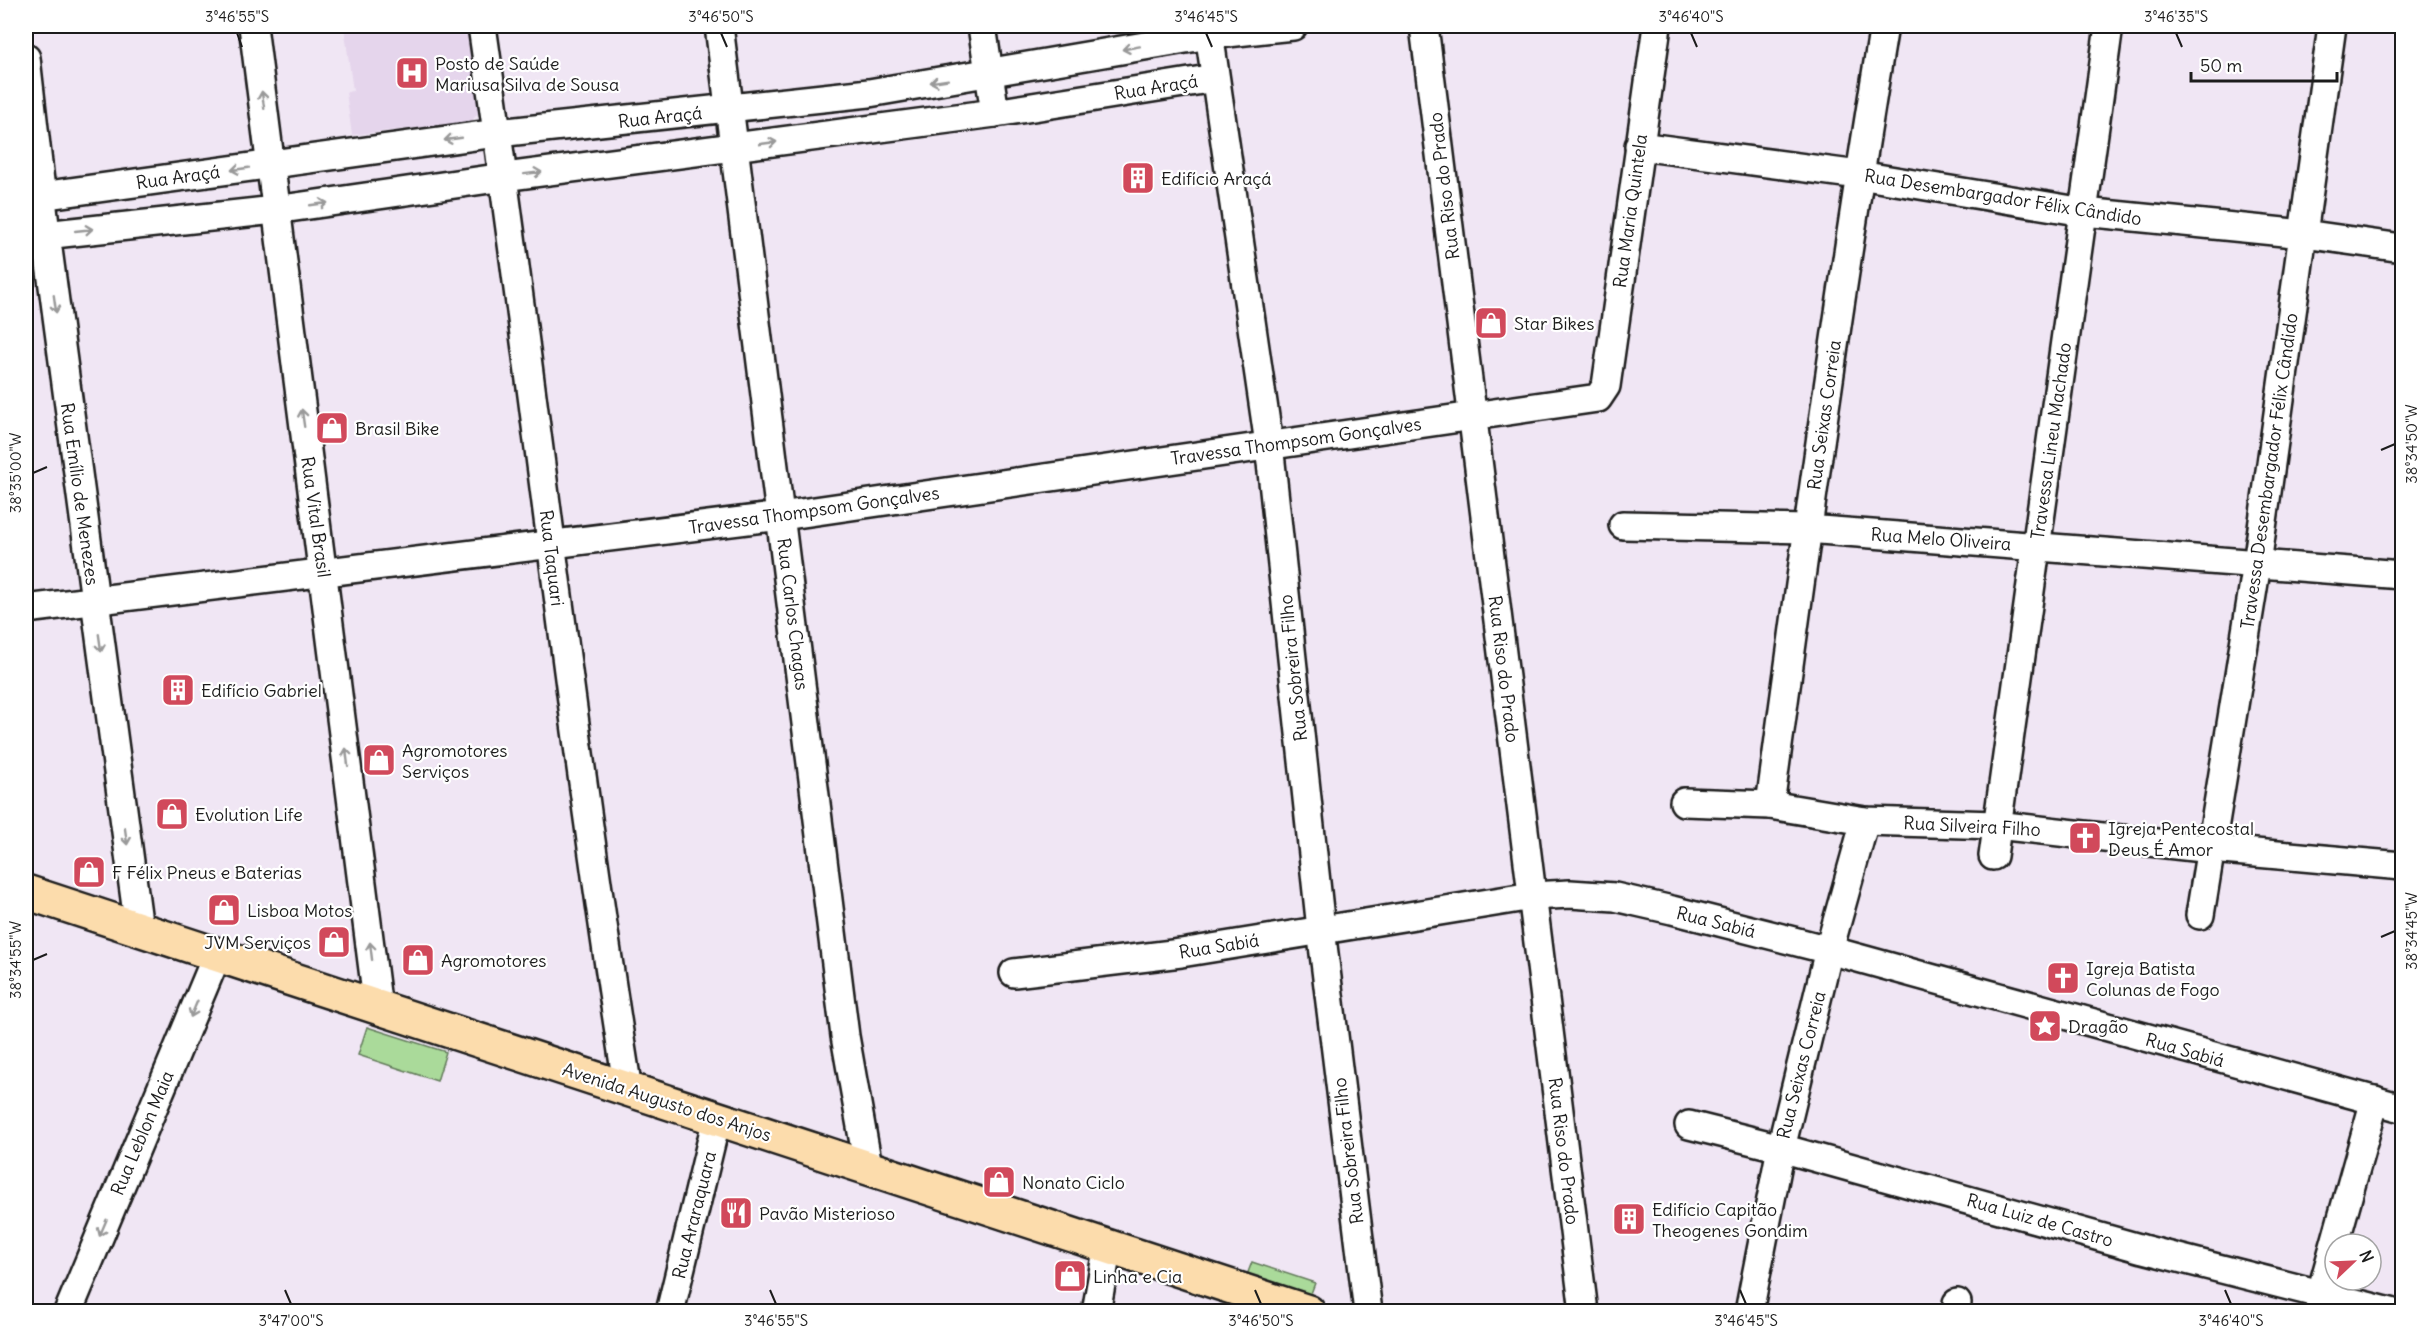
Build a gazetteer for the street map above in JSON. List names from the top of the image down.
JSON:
{
  "streets": {
    "main road": ["Avenida Augusto dos Anjos"],
    "street": [
      "Rua Araçá",
      "Rua Riso do Prado",
      "Rua Desembargador Félix Cândido",
      "Rua Maria Quintela",
      "Rua Seixas Correia",
      "Travessa Thompsom Gonçalves",
      "Travessa Lineu Machado",
      "Travessa Desembargador Félix Cândido",
      "Rua Emílio de Menezes",
      "Rua Vital Brasil",
      "Rua Melo Oliveira",
      "Rua Taquari",
      "Rua Carlos Chagas",
      "Rua Sobreira Filho",
      "Rua Silveira Filho",
      "Rua Sabiá",
      "Rua Leblon Maia",
      "Rua Araraquara",
      "Rua Luiz de Castro"
    ]
  },
  "crossings": [
    ["Rua Araçá", "Rua Emílio de Menezes"],
    ["Rua Araçá", "Rua Vital Brasil"],
    ["Rua Araçá", "Rua Taquari"],
    ["Rua Araçá", "Rua Carlos Chagas"],
    ["Rua Araçá", "Rua Sobreira Filho"],
    ["Rua Riso do Prado", "Travessa Thompsom Gonçalves"],
    ["Rua Riso do Prado", "Rua Sabiá"],
    ["Rua Desembargador Félix Cândido", "Rua Maria Quintela"],
    ["Rua Desembargador Félix Cândido", "Rua Seixas Correia"],
    ["Rua Desembargador Félix Cândido", "Travessa Lineu Machado"],
    ["Rua Desembargador Félix Cândido", "Travessa Desembargador Félix Cândido"],
    ["Rua Maria Quintela", "Travessa Thompsom Gonçalves"],
    ["Rua Seixas Correia", "Rua Melo Oliveira"],
    ["Rua Seixas Correia", "Rua Silveira Filho"],
    ["Rua Seixas Correia", "Rua Sabiá"],
    ["Rua Seixas Correia", "Rua Luiz de Castro"],
    ["Travessa Thompsom Gonçalves", "Rua Emílio de Menezes"],
    ["Travessa Thompsom Gonçalves", "Rua Vital Brasil"],
    ["Travessa Thompsom Gonçalves", "Rua Taquari"],
    ["Travessa Thompsom Gonçalves", "Rua Carlos Chagas"],
    ["Travessa Thompsom Gonçalves", "Rua Sobreira Filho"],
    ["Travessa Lineu Machado", "Rua Melo Oliveira"],
    ["Travessa Lineu Machado", "Rua Silveira Filho"],
    ["Travessa Desembargador Félix Cândido", "Rua Melo Oliveira"],
    ["Travessa Desembargador Félix Cândido", "Rua Silveira Filho"],
    ["Rua Emílio de Menezes", "Avenida Augusto dos Anjos"],
    ["Rua Vital Brasil", "Avenida Augusto dos Anjos"],
    ["Rua Taquari", "Avenida Augusto dos Anjos"],
    ["Rua Carlos Chagas", "Avenida Augusto dos Anjos"],
    ["Rua Sobreira Filho", "Rua Sabiá"],
    ["Avenida Augusto dos Anjos", "Rua Leblon Maia"],
    ["Avenida Augusto dos Anjos", "Rua Araraquara"]
  ],
  "one_way": ["Rua Emílio de Menezes", "Rua Vital Brasil", "Rua Leblon Maia"],
  "places": {
    "hospital": ["Posto de Saúde Mariusa Silva de Sousa"],
    "building": ["Edifício Araçá", "Edifício Gabriel", "Edifício Capitão Theogenes Gondim"],
    "shop": [
      "Star Bikes",
      "Brasil Bike",
      "Agromotores Serviços",
      "Evolution Life",
      "F Félix Pneus e Baterias",
      "Lisboa Motos",
      "JVM Serviços",
      "Agromotores",
      "Nonato Ciclo",
      "Linha e Cia"
    ],
    "church": ["Igreja Pentecostal Deus É Amor", "Igreja Batista Colunas de Fogo"],
    "place": ["Dragão"],
    "restaurant": ["Pavão Misterioso"]
  },
  "scale_bar": "50 m",
  "north": "top right",
  "coordinates": [
    "3°46'55\"S",
    "3°46'50\"S",
    "3°46'45\"S",
    "3°46'40\"S",
    "3°46'35\"S",
    "38°34'50\"W",
    "38°35'00\"W",
    "38°34'45\"W",
    "38°34'55\"W",
    "3°47'00\"S"
  ]
}
